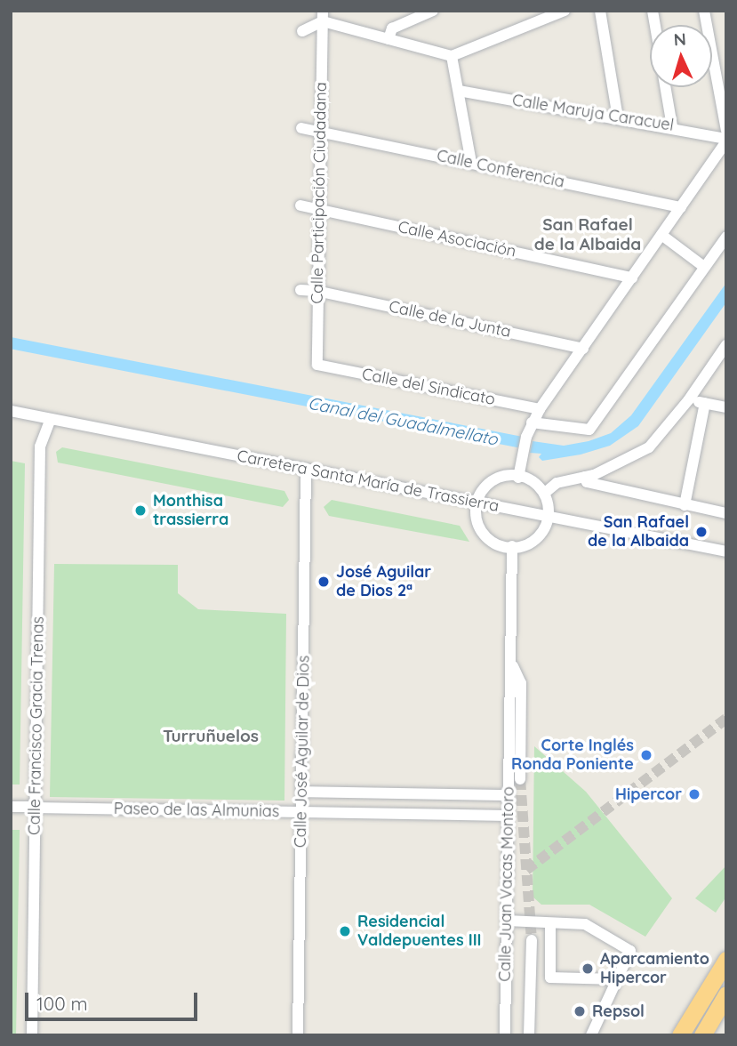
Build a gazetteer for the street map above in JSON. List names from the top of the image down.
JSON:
{
  "streets": {
    "street": [
      "Calle Maruja Caracuel",
      "Calle Conferencia",
      "Calle Participación Ciudadana",
      "Calle Asociación",
      "Calle de la Junta",
      "Calle del Sindicato",
      "Carretera Santa María de Trassierra",
      "Calle Francisco Gracia Trenas",
      "Calle José Aguilar de Dios",
      "Paseo de las Almunias",
      "Calle Juan Vacas Montoro"
    ]
  },
  "crossings": [
    ["Calle Conferencia", "Calle Participación Ciudadana"],
    ["Calle Participación Ciudadana", "Calle Asociación"],
    ["Calle Participación Ciudadana", "Calle de la Junta"],
    ["Calle Participación Ciudadana", "Calle del Sindicato"],
    ["Carretera Santa María de Trassierra", "Calle Francisco Gracia Trenas"],
    ["Carretera Santa María de Trassierra", "Calle José Aguilar de Dios"],
    ["Calle Francisco Gracia Trenas", "Paseo de las Almunias"],
    ["Calle José Aguilar de Dios", "Paseo de las Almunias"],
    ["Paseo de las Almunias", "Calle Juan Vacas Montoro"]
  ],
  "districts": ["San Rafael de la Albaida", "Turruñuelos"],
  "water": ["Canal del Guadalmellato"],
  "places": [
    "Monthisa trassierra",
    "San Rafael de la Albaida",
    "José Aguilar de Dios 2ª",
    "Corte Inglés Ronda Poniente",
    "Hipercor",
    "Residencial Valdepuentes III",
    "Aparcamiento Hipercor",
    "Repsol"
  ],
  "scale_bar": "100 m",
  "north": "top"
}
